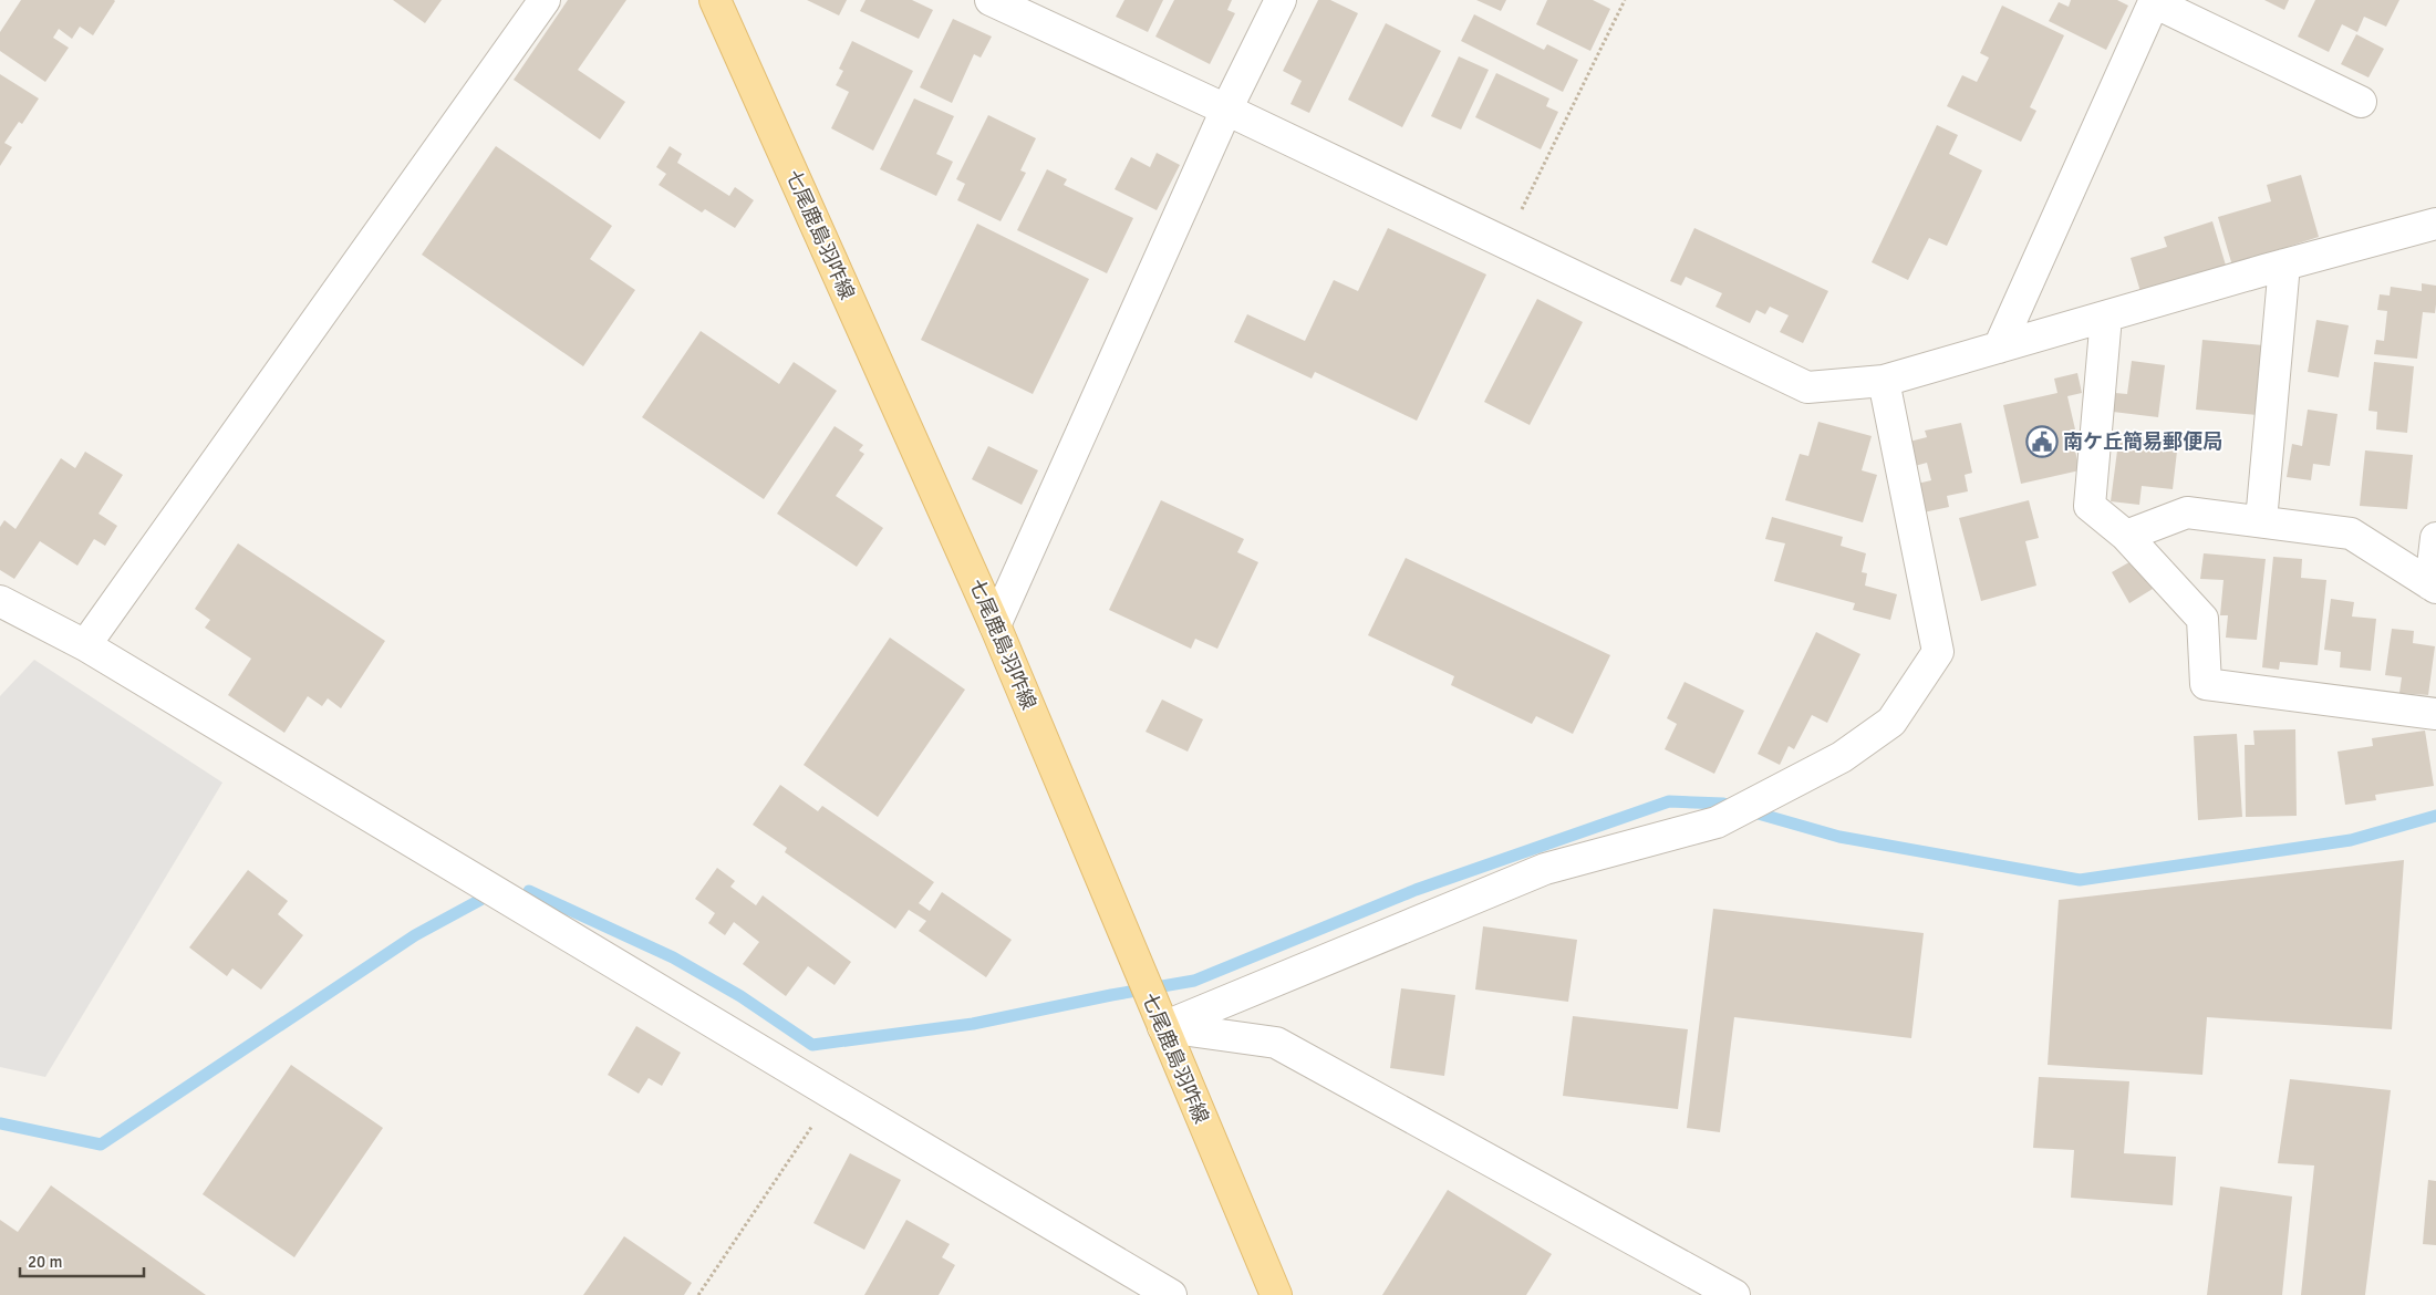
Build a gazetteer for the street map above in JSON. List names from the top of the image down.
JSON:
{
  "streets": {
    "main road": ["七尾鹿島羽咋線"]
  },
  "places": {
    "public building": ["南ケ丘簡易郵便局"]
  },
  "scale_bar": "20 m"
}
